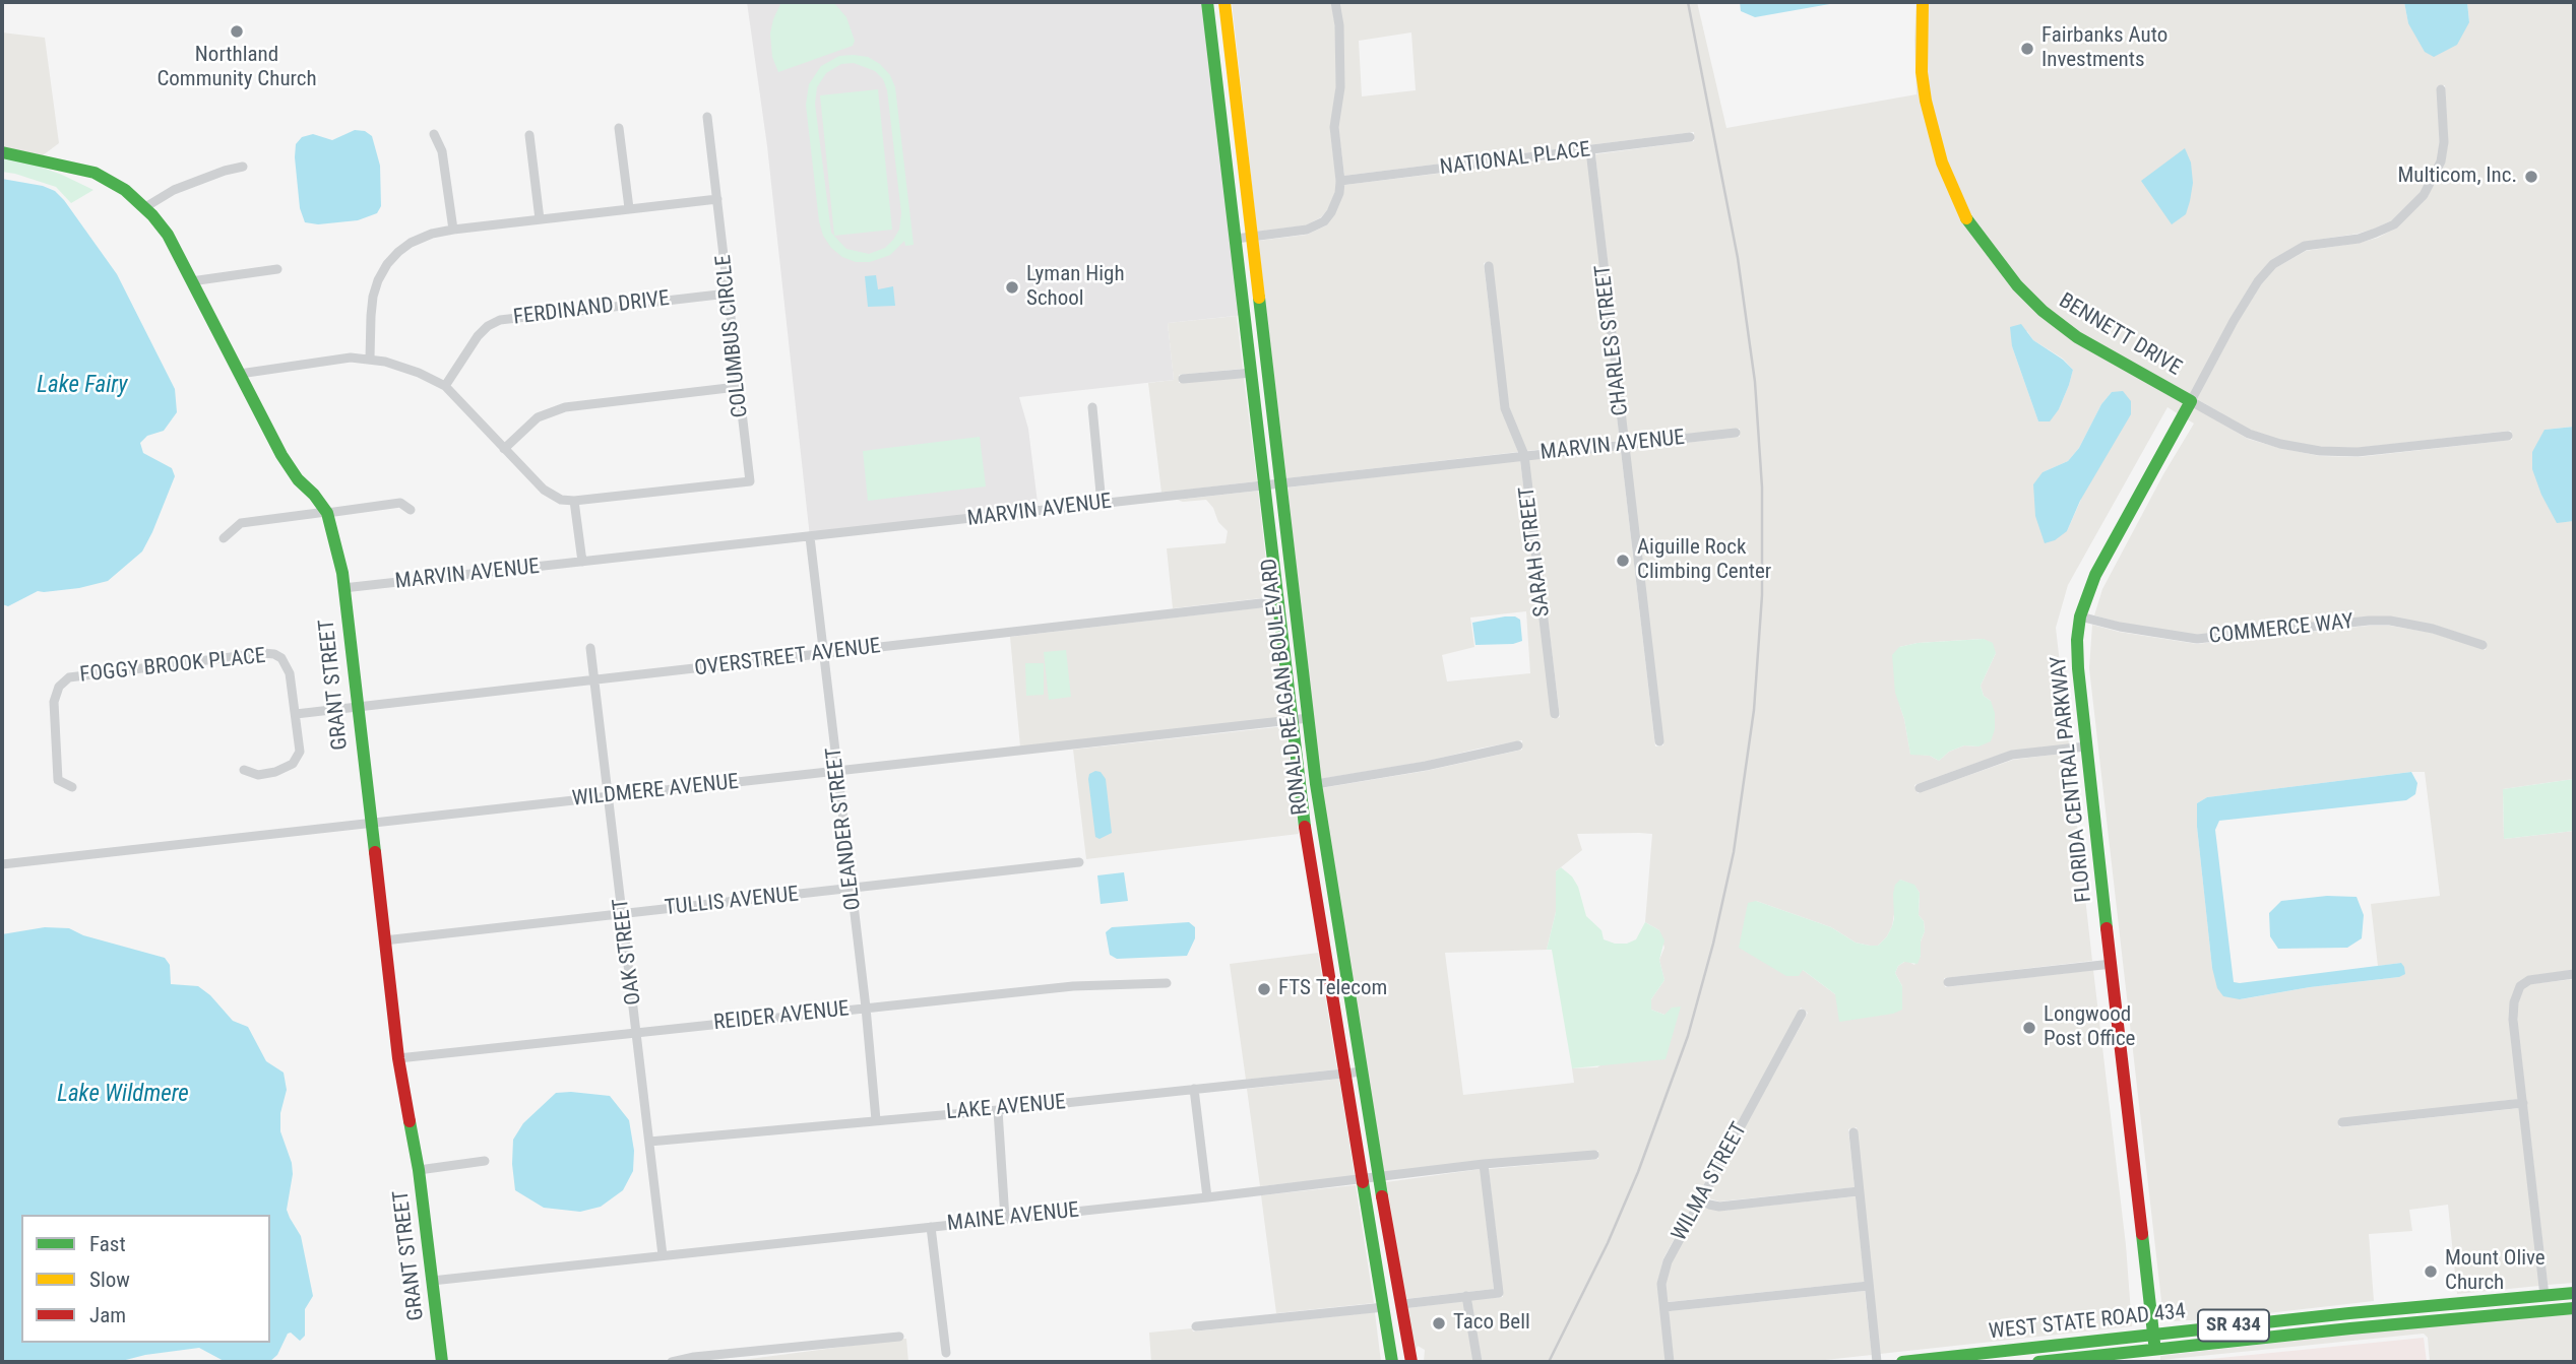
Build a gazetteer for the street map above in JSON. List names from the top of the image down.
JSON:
{
  "streets": {
    "main road": [
      "BENNETT DRIVE",
      "GRANT STREET",
      "RONALD REAGAN BOULEVARD",
      "FLORIDA CENTRAL PARKWAY",
      "WEST STATE ROAD 434",
      "SR 434"
    ],
    "street": [
      "NATIONAL PLACE",
      "FERDINAND DRIVE",
      "COLUMBUS CIRCLE",
      "CHARLES STREET",
      "MARVIN AVENUE",
      "SARAH STREET",
      "COMMERCE WAY",
      "OVERSTREET AVENUE",
      "FOGGY BROOK PLACE",
      "WILDMERE AVENUE",
      "OLEANDER STREET",
      "TULLIS AVENUE",
      "OAK STREET",
      "REIDER AVENUE",
      "LAKE AVENUE",
      "WILMA STREET",
      "MAINE AVENUE"
    ]
  },
  "crossings": [
    ["NATIONAL PLACE", "CHARLES STREET"],
    ["FERDINAND DRIVE", "COLUMBUS CIRCLE"],
    ["BENNETT DRIVE", "FLORIDA CENTRAL PARKWAY"],
    ["COLUMBUS CIRCLE", "GRANT STREET"],
    ["CHARLES STREET", "MARVIN AVENUE"],
    ["MARVIN AVENUE", "SARAH STREET"],
    ["MARVIN AVENUE", "GRANT STREET"],
    ["MARVIN AVENUE", "RONALD REAGAN BOULEVARD"],
    ["MARVIN AVENUE", "OLEANDER STREET"],
    ["COMMERCE WAY", "FLORIDA CENTRAL PARKWAY"],
    ["OVERSTREET AVENUE", "FOGGY BROOK PLACE"],
    ["OVERSTREET AVENUE", "GRANT STREET"],
    ["OVERSTREET AVENUE", "RONALD REAGAN BOULEVARD"],
    ["OVERSTREET AVENUE", "OLEANDER STREET"],
    ["OVERSTREET AVENUE", "OAK STREET"],
    ["GRANT STREET", "WILDMERE AVENUE"],
    ["GRANT STREET", "TULLIS AVENUE"],
    ["GRANT STREET", "REIDER AVENUE"],
    ["GRANT STREET", "MAINE AVENUE"],
    ["RONALD REAGAN BOULEVARD", "WILDMERE AVENUE"],
    ["RONALD REAGAN BOULEVARD", "LAKE AVENUE"],
    ["RONALD REAGAN BOULEVARD", "MAINE AVENUE"],
    ["FLORIDA CENTRAL PARKWAY", "WEST STATE ROAD 434"],
    ["WILDMERE AVENUE", "OLEANDER STREET"],
    ["WILDMERE AVENUE", "OAK STREET"],
    ["OLEANDER STREET", "TULLIS AVENUE"],
    ["OLEANDER STREET", "REIDER AVENUE"],
    ["OLEANDER STREET", "LAKE AVENUE"],
    ["TULLIS AVENUE", "OAK STREET"],
    ["OAK STREET", "REIDER AVENUE"],
    ["OAK STREET", "LAKE AVENUE"],
    ["OAK STREET", "MAINE AVENUE"]
  ],
  "water": ["Lake Fairy", "Lake Wildmere"],
  "places": [
    "Northland Community Church",
    "Fairbanks Auto Investments",
    "Multicom, Inc.",
    "Lyman High School",
    "Aiguille Rock Climbing Center",
    "FTS Telecom",
    "Longwood Post Office",
    "Mount Olive Church",
    "Taco Bell"
  ],
  "legend": ["Fast", "Slow", "Jam"]
}
